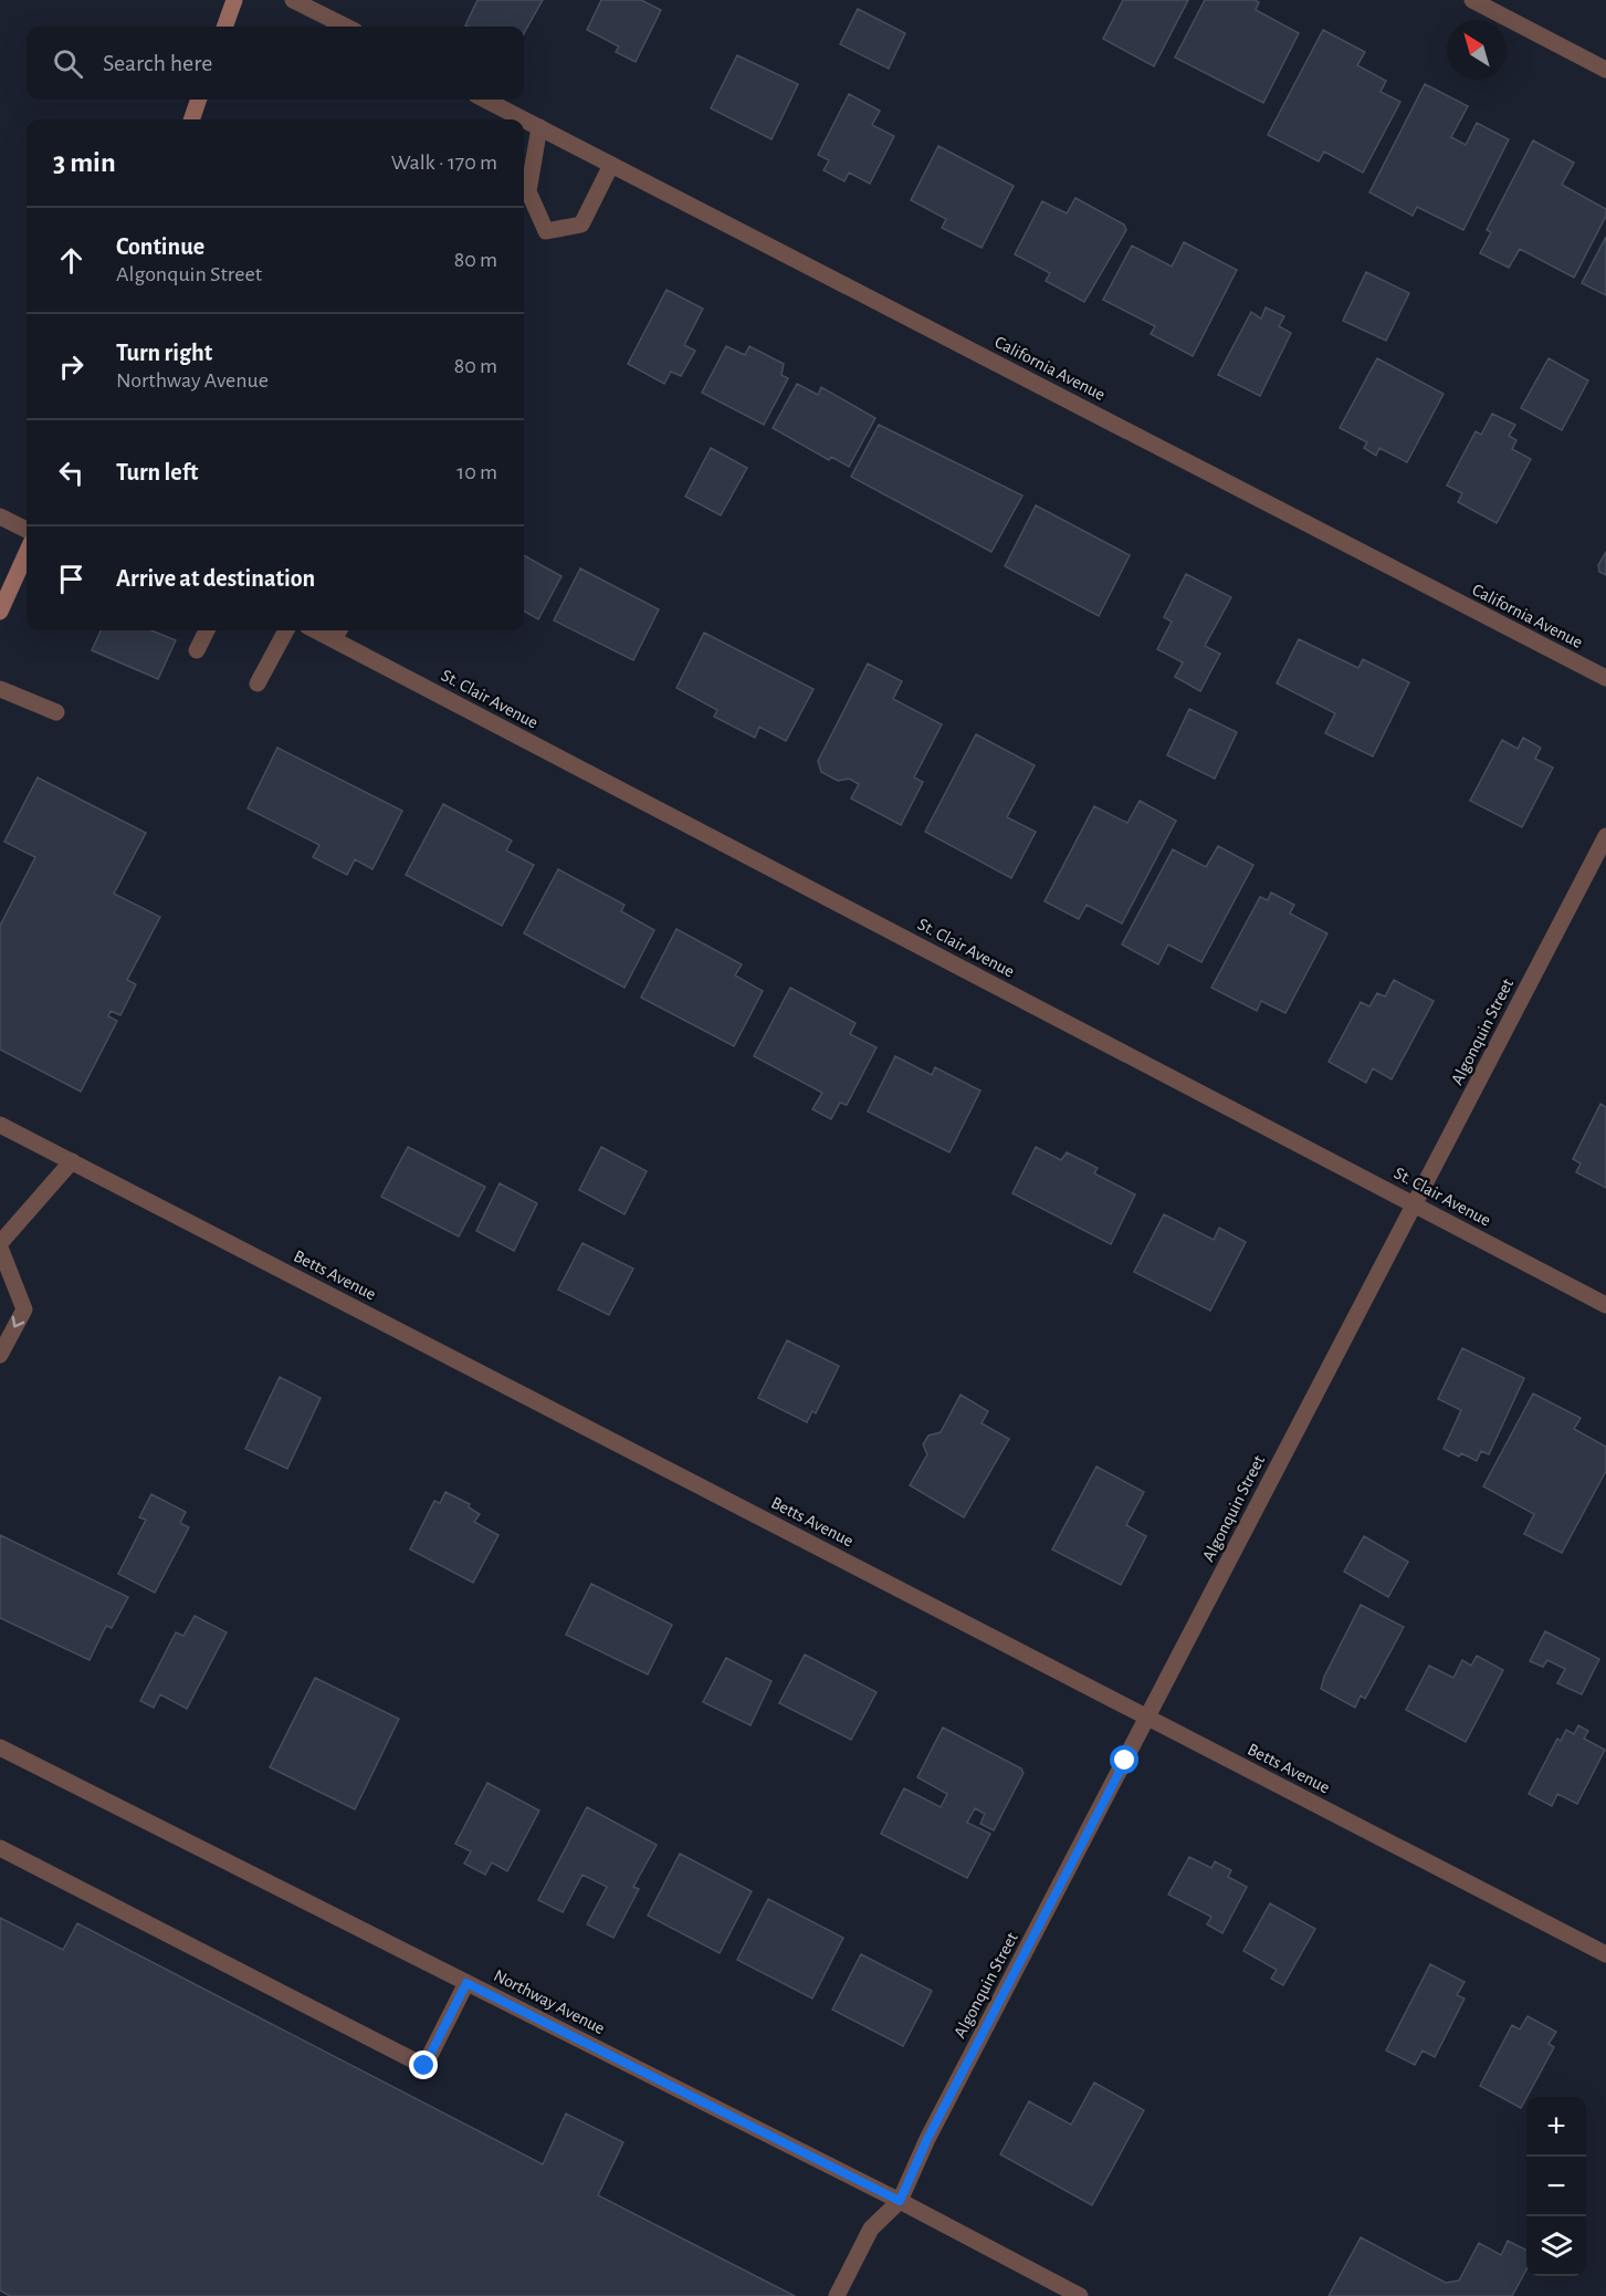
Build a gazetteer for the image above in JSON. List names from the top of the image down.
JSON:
{
  "streets": {
    "street": [
      "California Avenue",
      "St. Clair Avenue",
      "Algonquin Street",
      "Betts Avenue",
      "Northway Avenue"
    ]
  },
  "crossings": [
    ["St. Clair Avenue", "Algonquin Street"],
    ["Algonquin Street", "Betts Avenue"],
    ["Algonquin Street", "Northway Avenue"]
  ],
  "north": "top left",
  "page": {
    "search": "Search here",
    "heading": ["3 min", "Walk · 170 m"],
    "list": [
      ["Continue", "Algonquin Street", "80 m"],
      ["Turn right", "Northway Avenue", "80 m"],
      ["Turn left", "10 m"],
      "Arrive at destination"
    ],
    "map_buttons": ["+", "−"]
  }
}
